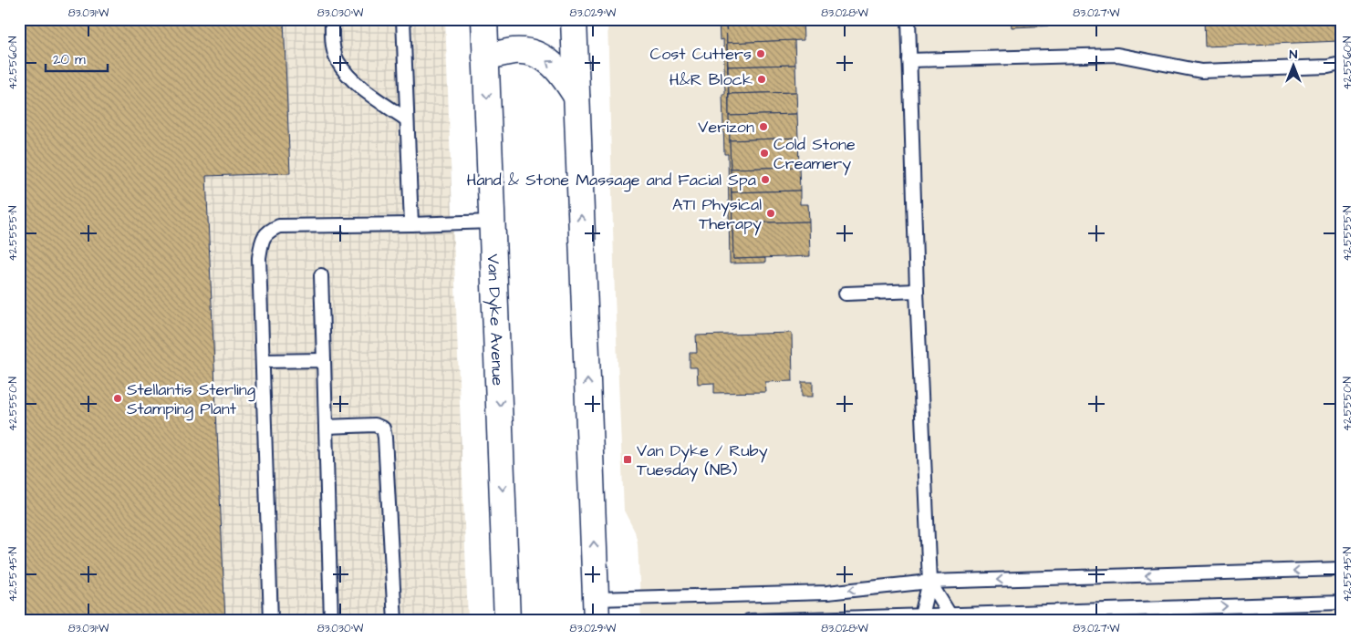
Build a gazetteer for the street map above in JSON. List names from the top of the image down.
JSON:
{
  "streets": {
    "main road": ["Van Dyke Avenue"]
  },
  "places": {
    "other": [
      "Cost Cutters",
      "H&R Block",
      "Verizon",
      "Cold Stone Creamery",
      "Hand & Stone Massage and Facial Spa",
      "ATI Physical Therapy",
      "Stellantis Sterling Stamping Plant"
    ],
    "transit": ["Van Dyke / Ruby Tuesday (NB)"]
  },
  "scale_bar": "20 m",
  "north": "top",
  "coordinates": [
    "83.031°W",
    "83.030°W",
    "83.029°W",
    "83.028°W",
    "83.027°W",
    "42.5560°N",
    "42.5555°N",
    "42.5550°N",
    "42.5545°N"
  ]
}
